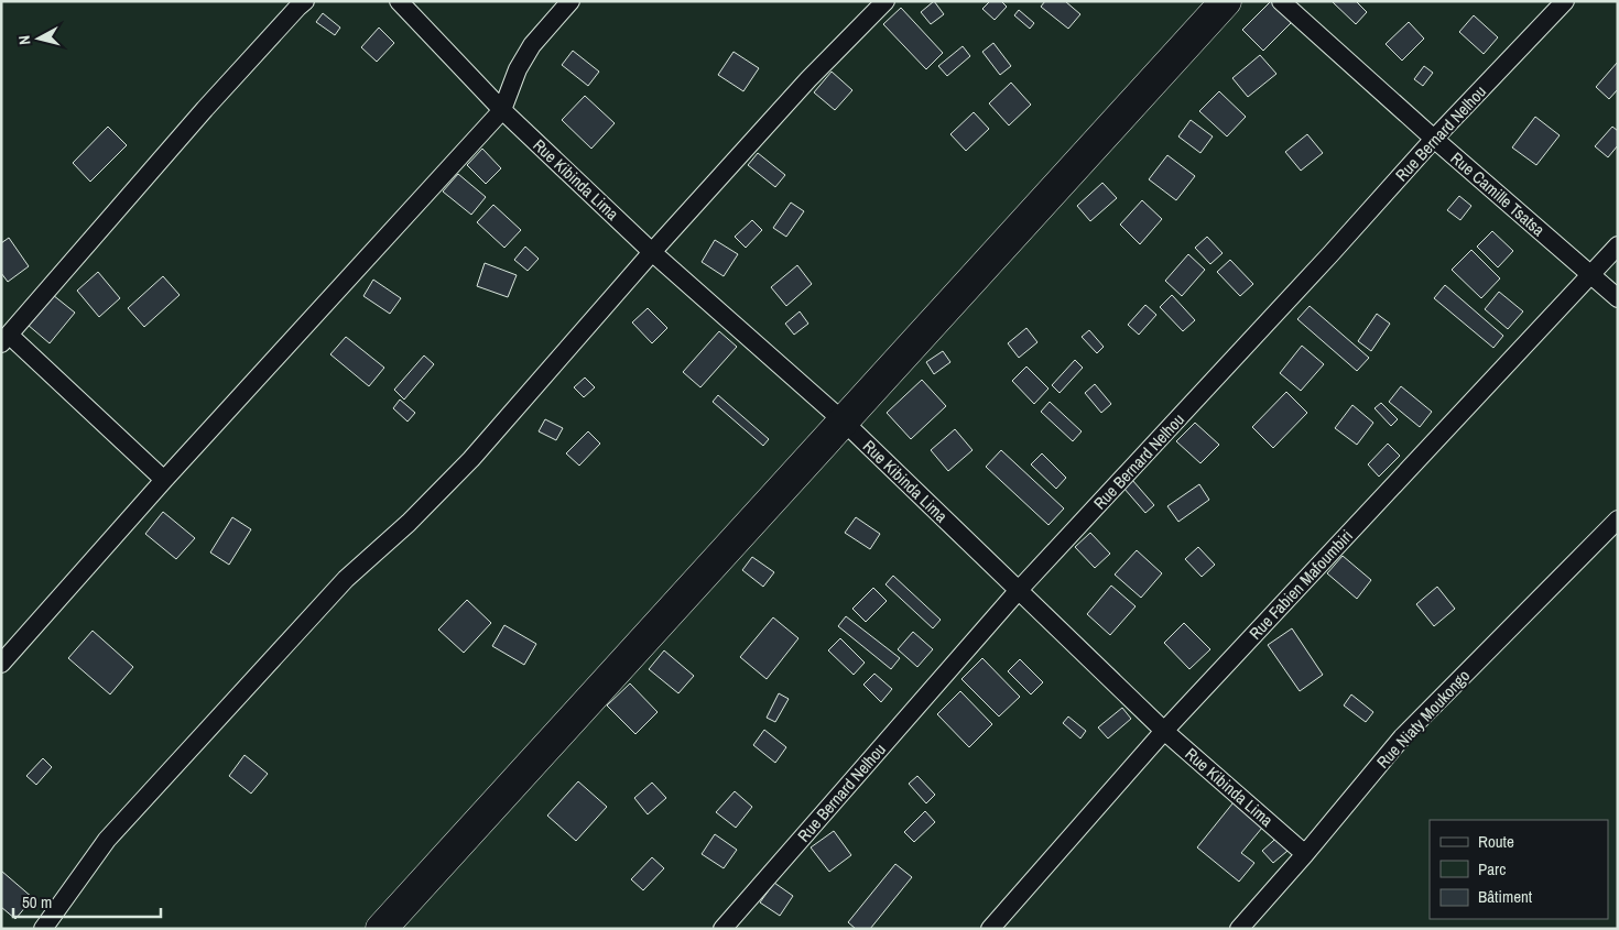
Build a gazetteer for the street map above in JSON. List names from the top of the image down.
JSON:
{
  "streets": {
    "street": [
      "Rue Bernard Nelhou",
      "Rue Kibinda Lima",
      "Rue Camille Tsatsa",
      "Rue Fabien Mafoumbiri",
      "Rue Niaty Moukongo"
    ]
  },
  "crossings": [
    ["Rue Bernard Nelhou", "Rue Kibinda Lima"],
    ["Rue Bernard Nelhou", "Rue Camille Tsatsa"],
    ["Rue Kibinda Lima", "Rue Fabien Mafoumbiri"],
    ["Rue Kibinda Lima", "Rue Niaty Moukongo"],
    ["Rue Camille Tsatsa", "Rue Fabien Mafoumbiri"]
  ],
  "legend": ["Route", "Parc", "Bâtiment"],
  "scale_bar": "50 m",
  "north": "left"
}
